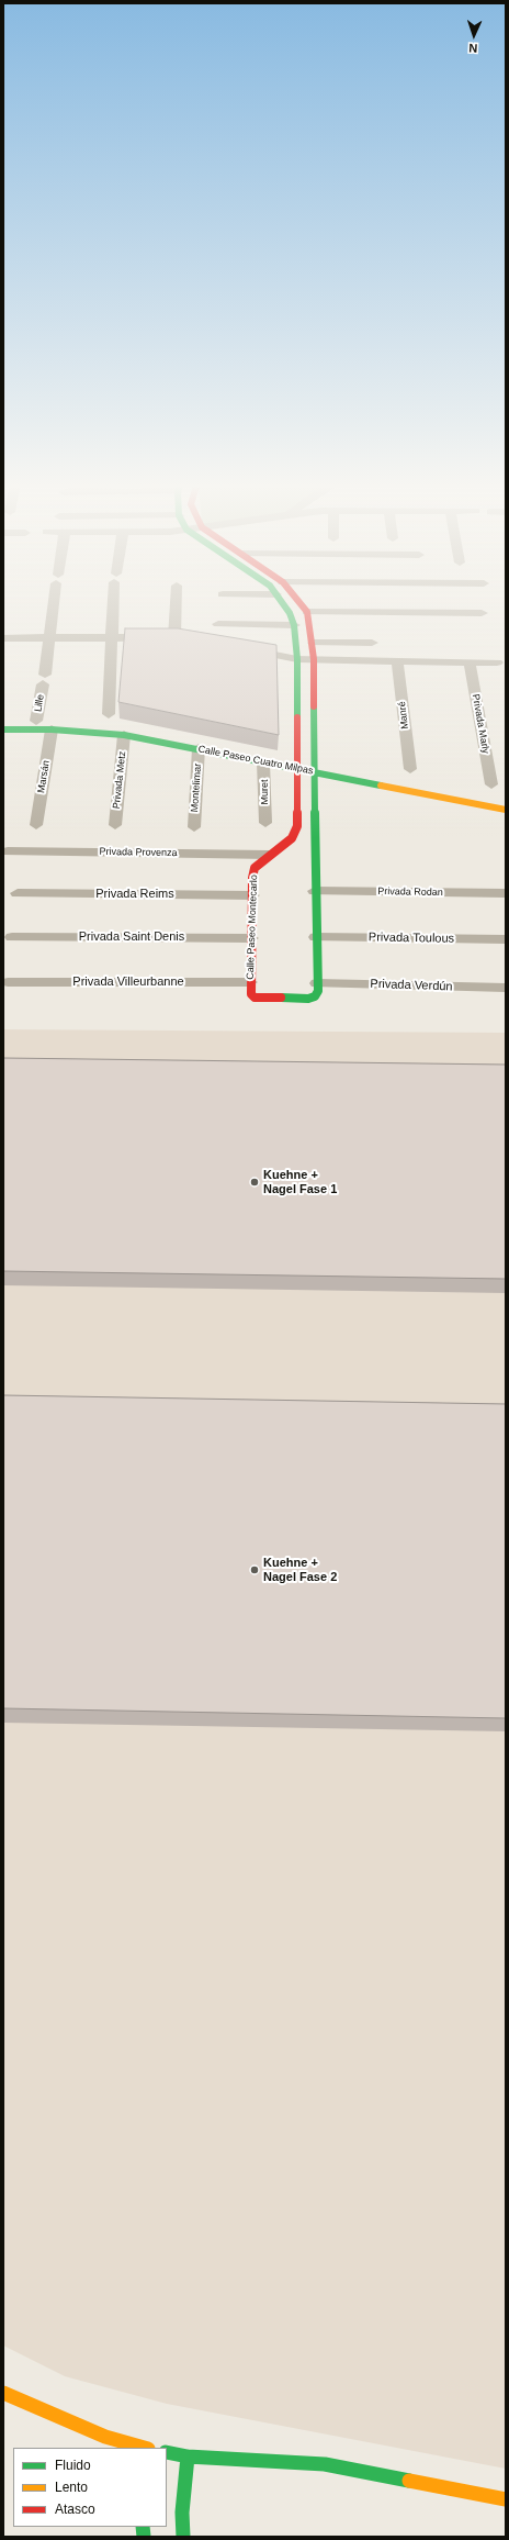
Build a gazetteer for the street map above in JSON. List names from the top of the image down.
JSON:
{
  "streets": {
    "street": [
      "Lille",
      "Manré",
      "Privada Marly",
      "Calle Paseo Cuatro Milpas",
      "Marsán",
      "Privada Metz",
      "Montelimar",
      "Muret",
      "Privada Provenza",
      "Privada Rodan",
      "Privada Reims",
      "Calle Paseo Montecarlo",
      "Privada Saint Denis",
      "Privada Toulous",
      "Privada Villeurbanne",
      "Privada Verdún"
    ]
  },
  "crossings": [
    ["Lille", "Calle Paseo Cuatro Milpas"],
    ["Calle Paseo Cuatro Milpas", "Marsán"],
    ["Calle Paseo Cuatro Milpas", "Privada Metz"],
    ["Calle Paseo Cuatro Milpas", "Montelimar"],
    ["Calle Paseo Cuatro Milpas", "Muret"],
    ["Calle Paseo Cuatro Milpas", "Calle Paseo Montecarlo"],
    ["Privada Provenza", "Calle Paseo Montecarlo"],
    ["Privada Rodan", "Calle Paseo Montecarlo"],
    ["Privada Reims", "Calle Paseo Montecarlo"],
    ["Calle Paseo Montecarlo", "Privada Saint Denis"],
    ["Calle Paseo Montecarlo", "Privada Toulous"],
    ["Calle Paseo Montecarlo", "Privada Villeurbanne"],
    ["Calle Paseo Montecarlo", "Privada Verdún"]
  ],
  "places": ["Kuehne + Nagel Fase 1", "Kuehne + Nagel Fase 2"],
  "legend": ["Fluido", "Lento", "Atasco"],
  "north": "bottom"
}
